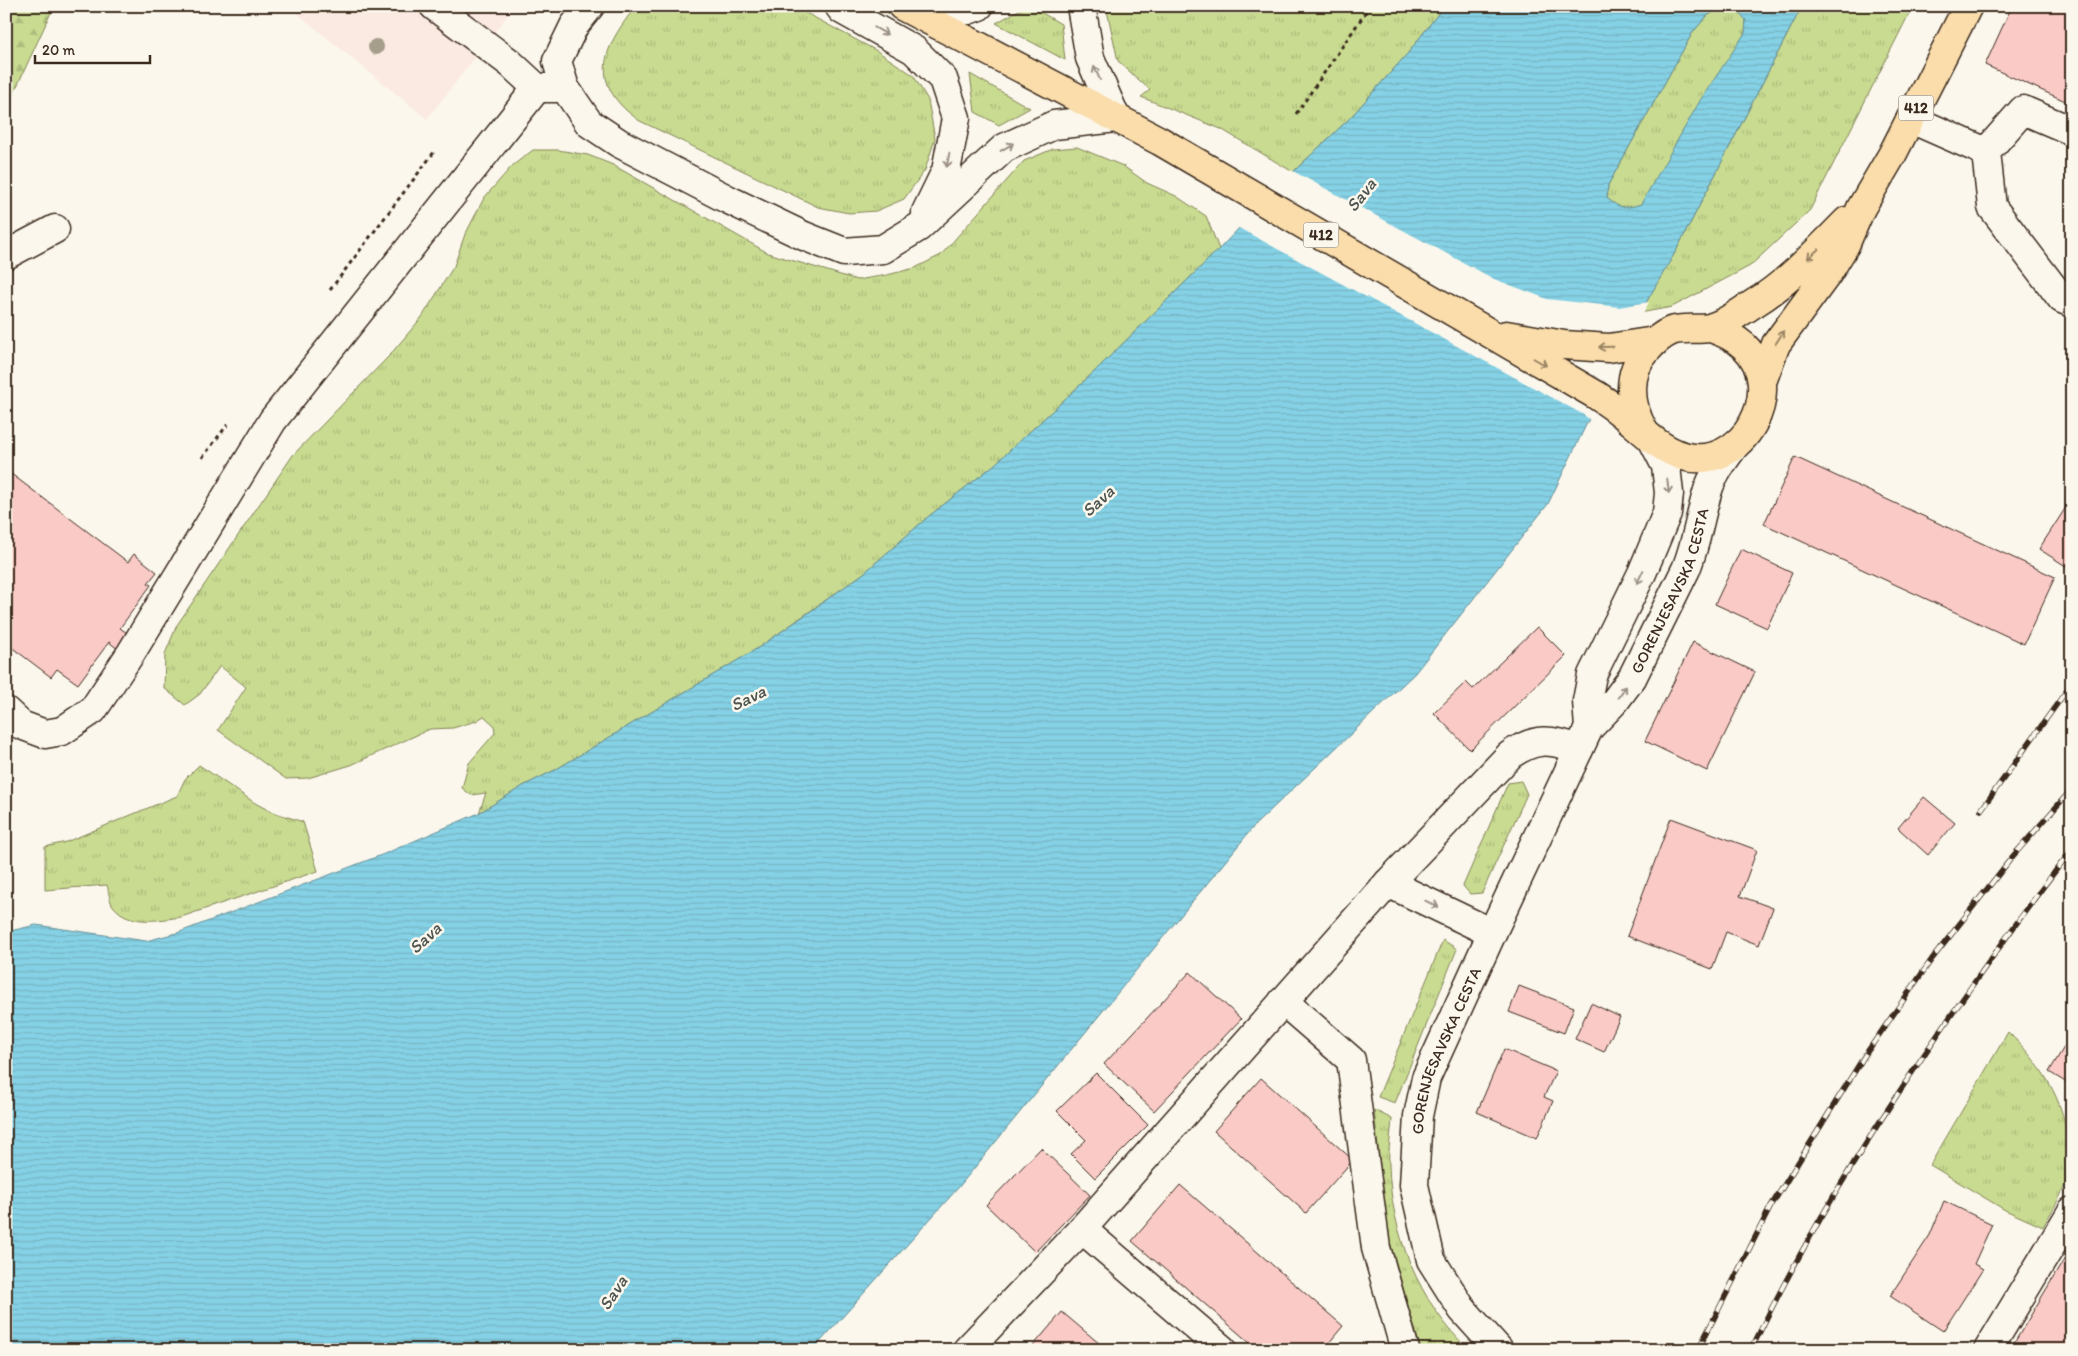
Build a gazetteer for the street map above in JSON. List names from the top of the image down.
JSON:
{
  "streets": {
    "main road": ["412"],
    "street": ["GORENJESAVSKA CESTA"]
  },
  "crossings": [
    ["412", "GORENJESAVSKA CESTA"]
  ],
  "water": ["Sava"],
  "scale_bar": "20 m"
}
